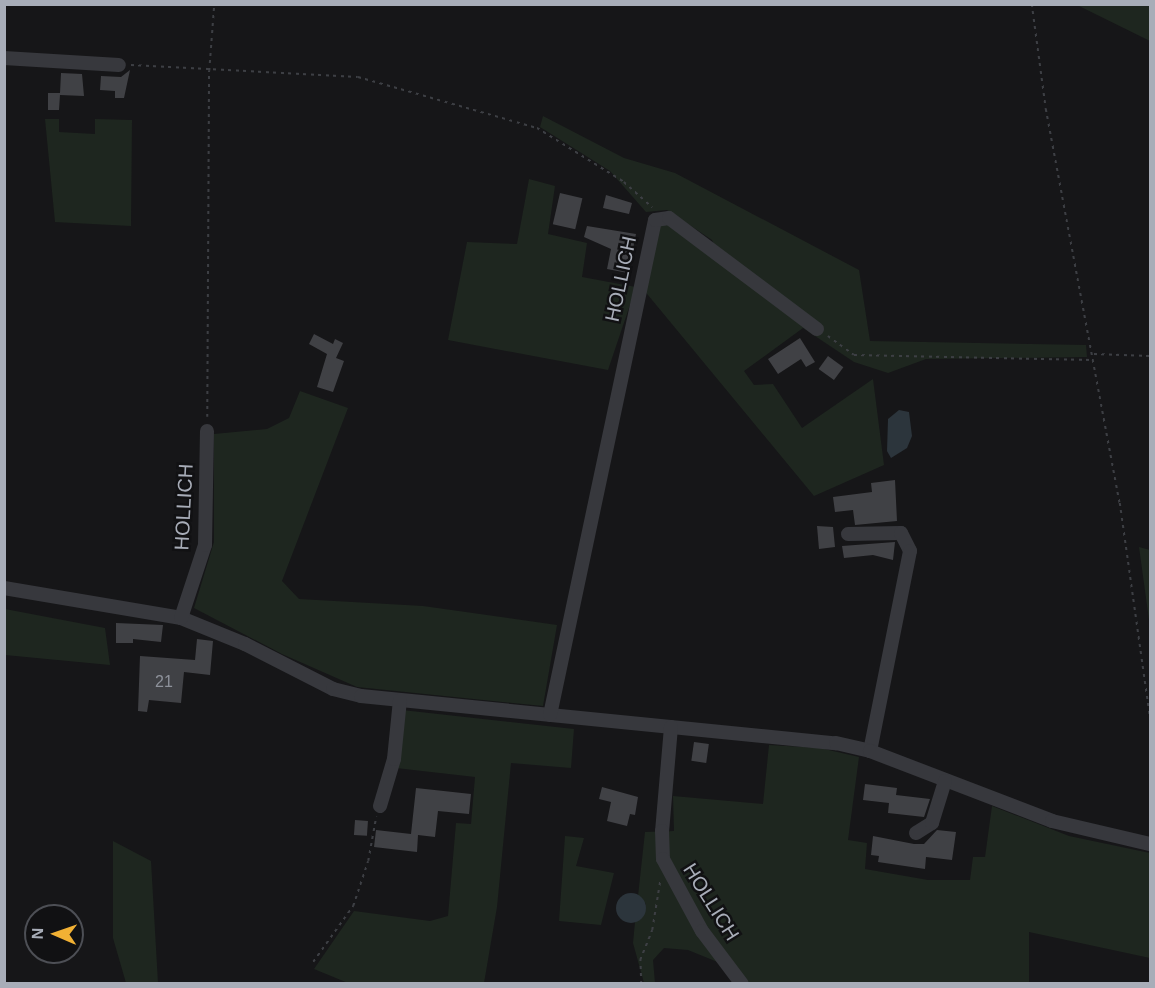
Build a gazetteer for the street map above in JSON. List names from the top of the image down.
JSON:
{
  "streets": {
    "street": ["HOLLICH"]
  },
  "house_numbers": ["21"],
  "north": "left"
}
